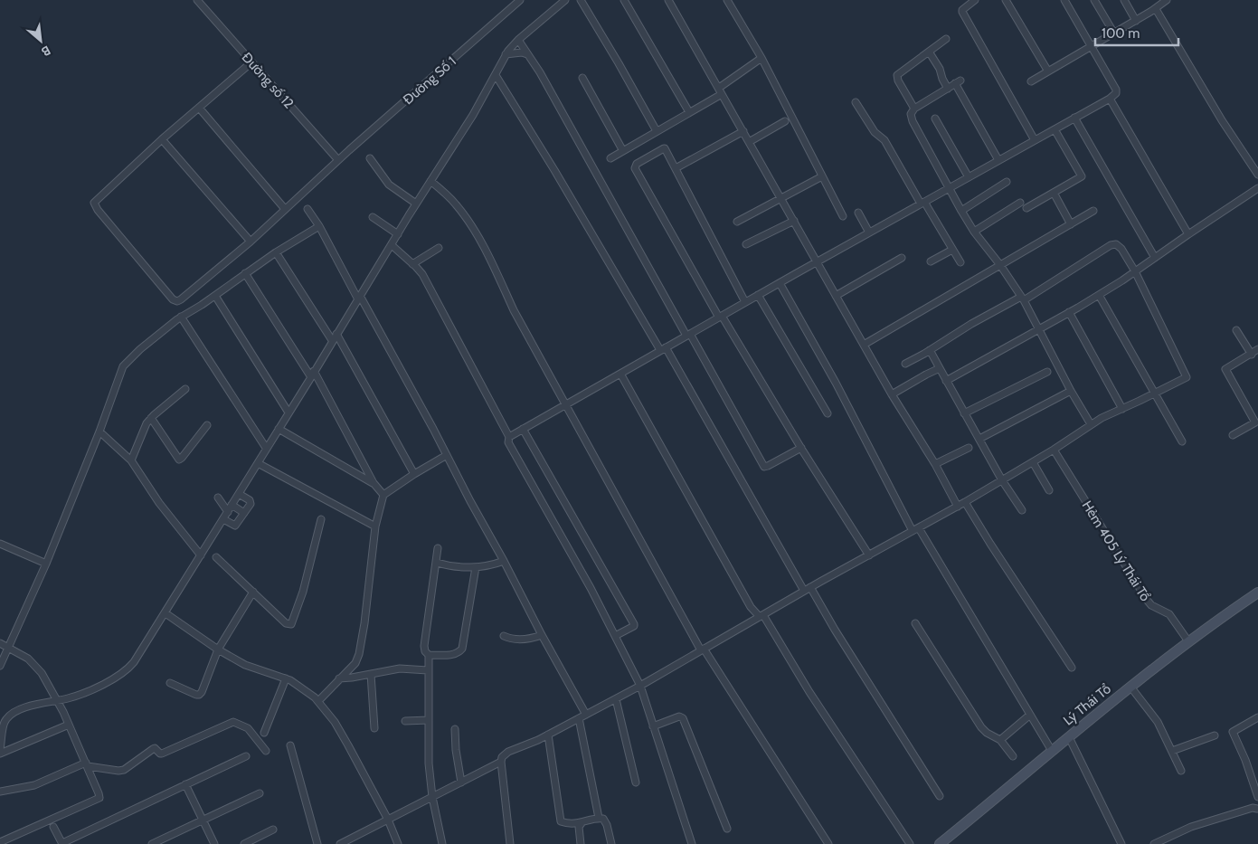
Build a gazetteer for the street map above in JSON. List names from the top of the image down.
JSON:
{
  "streets": {
    "main road": ["Lý Thái Tổ"],
    "street": ["Đường số 12", "Đường Số 1", "Hẻm 405 Lý Thái Tổ"]
  },
  "crossings": [
    ["Đường số 12", "Đường Số 1"],
    ["Hẻm 405 Lý Thái Tổ", "Lý Thái Tổ"]
  ],
  "scale_bar": "100 m",
  "north": "bottom right"
}
